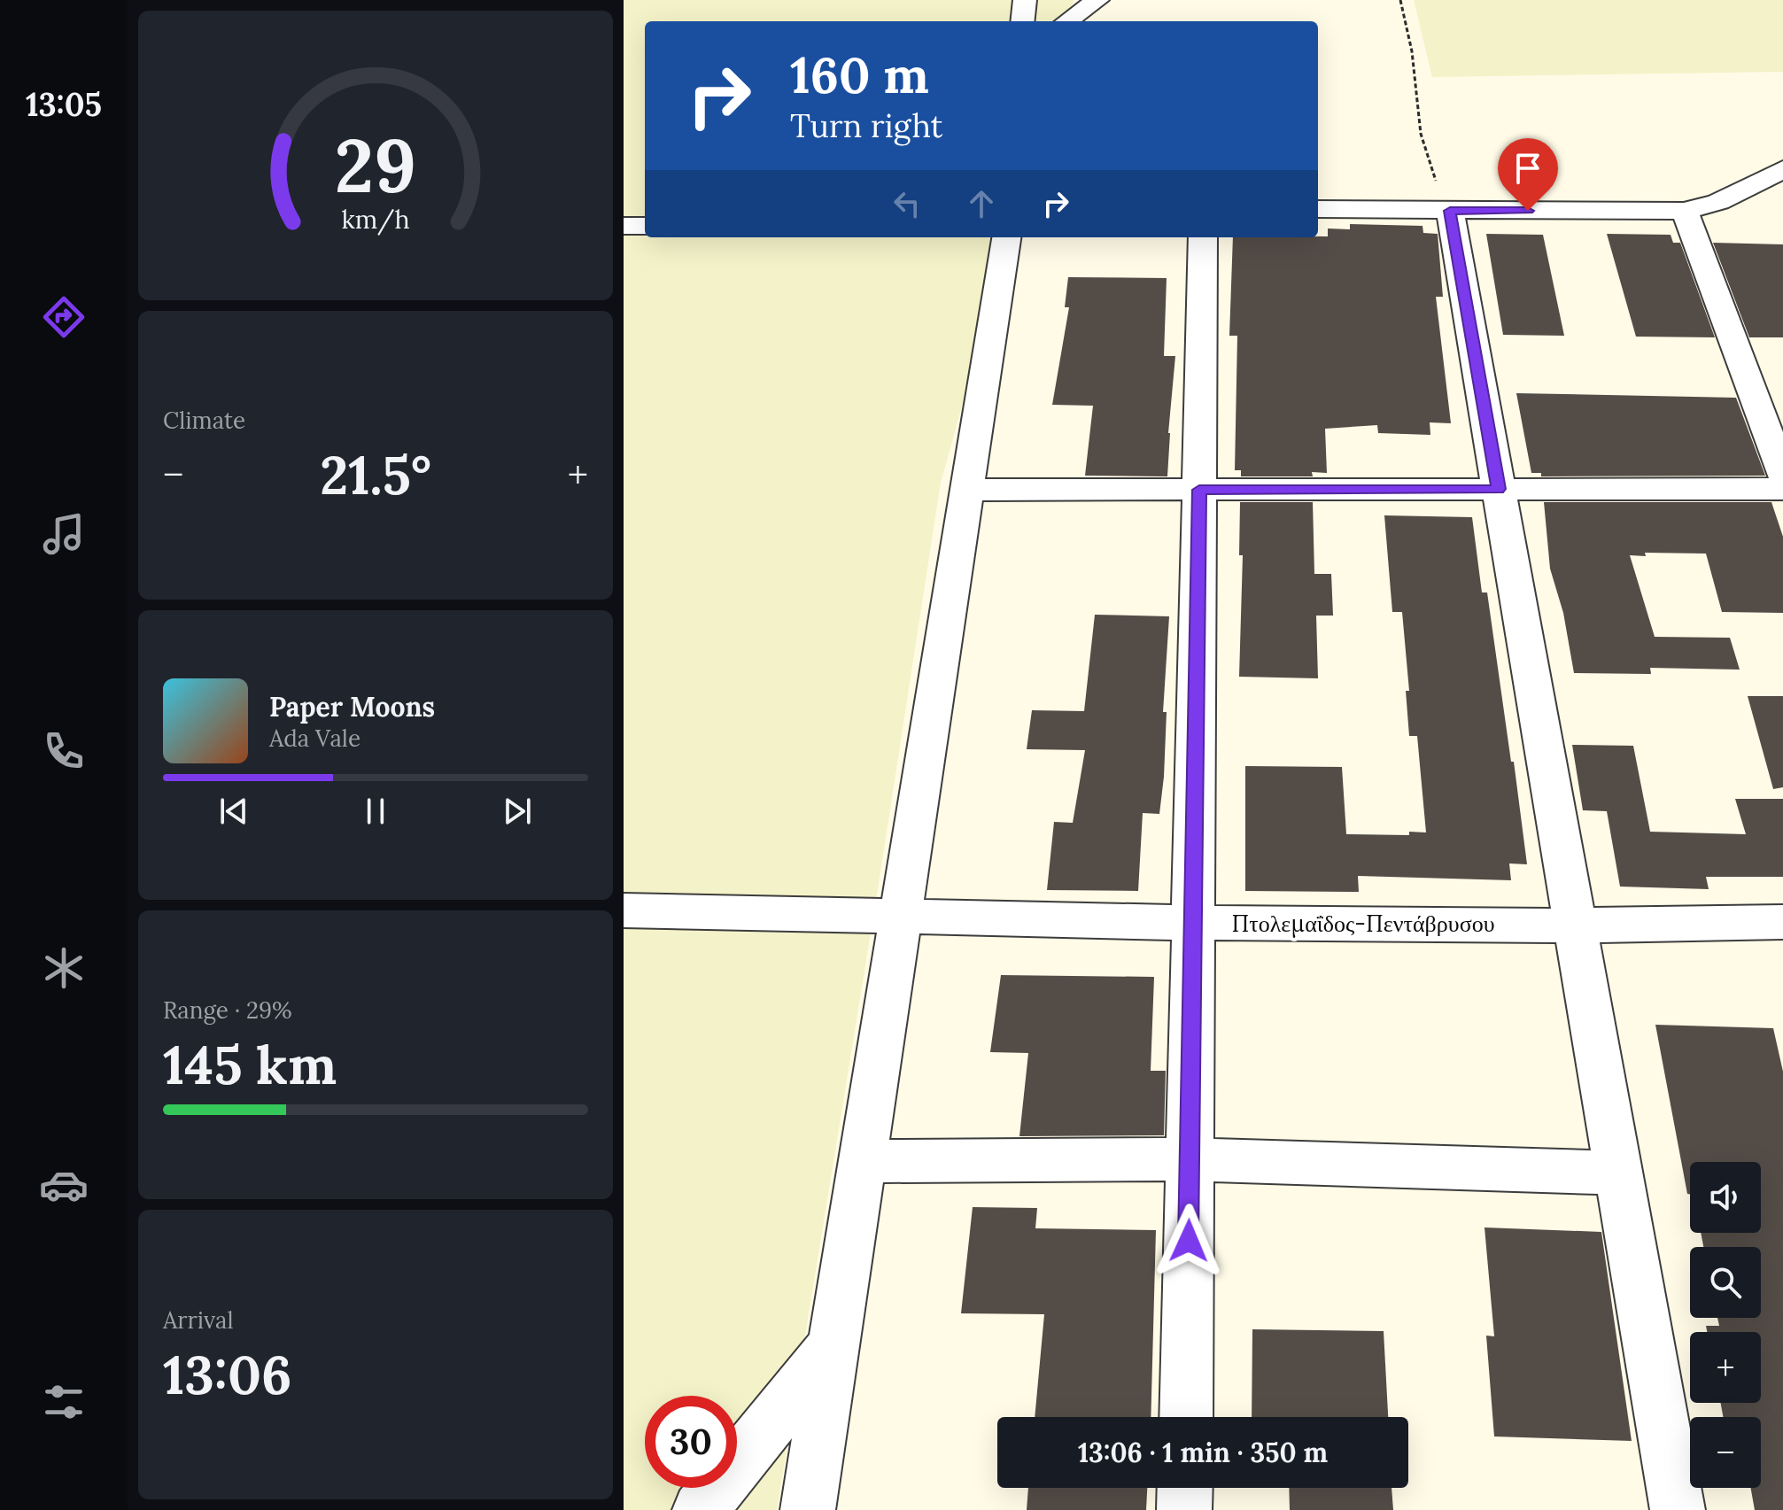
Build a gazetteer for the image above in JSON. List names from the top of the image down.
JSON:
{
  "streets": {
    "street": ["Πτολεμαΐδος-Πεντάβρυσου"]
  },
  "page": {
    "tabs": "13:05",
    "turn": ["160 m", "Turn right"],
    "tile": [
      "Climate",
      ["Range · 29%", "145 km"],
      ["Arrival", "13:06"]
    ],
    "heat": ["−", "21.5°", "+"],
    "song": ["Paper Moons", "Ada Vale"],
    "map_buttons": ["+", "−"],
    "limit": "30",
    "trip": "13:06 · 1 min · 350 m",
    "gauge": ["29", "km/h"]
  }
}
